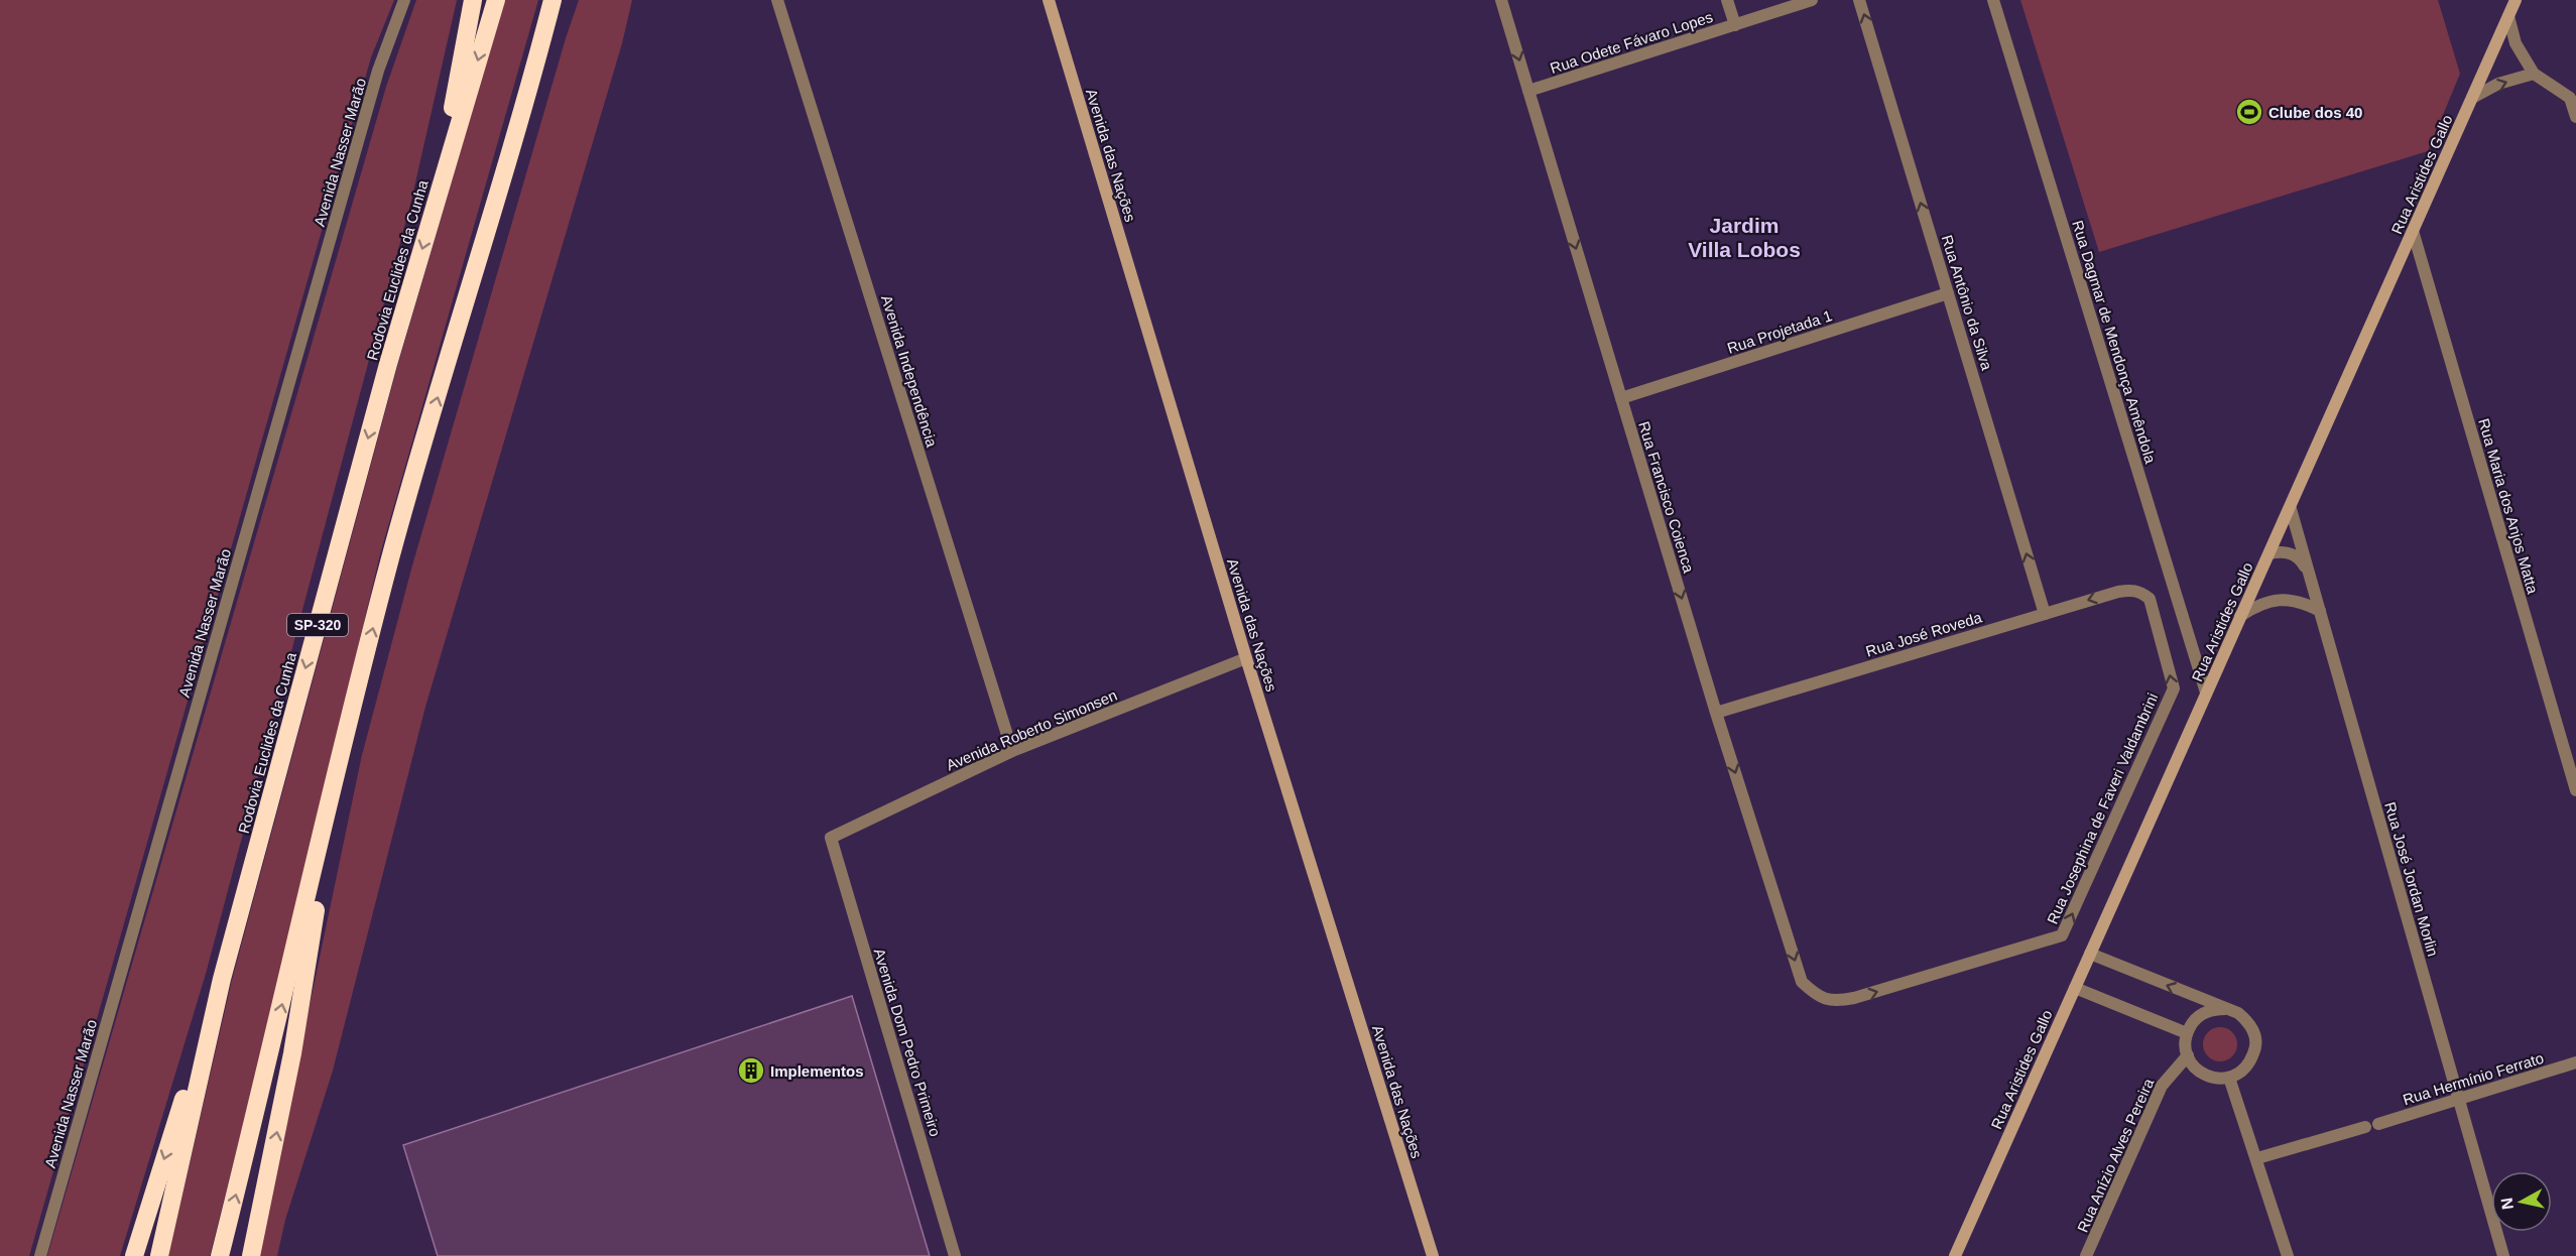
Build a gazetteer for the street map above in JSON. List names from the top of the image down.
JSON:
{
  "streets": {
    "highway": ["Rodovia Euclides da Cunha", "SP-320"],
    "street": [
      "Rua Odete Fávaro Lopes",
      "Avenida Nasser Marão",
      "Avenida das Nações",
      "Rua Aristides Gallo",
      "Rua Antônio da Silva",
      "Rua Projetada 1",
      "Rua Dagmar de Mendonça Amêndola",
      "Avenida Independência",
      "Rua Francisco Coienca",
      "Rua Maria dos Anjos Matta",
      "Rua José Roveda",
      "Avenida Roberto Simonsen",
      "Rua Josephina de Faveri Valdambrini",
      "Rua José Jordan Morlin",
      "Avenida Dom Pedro Primeiro",
      "Rua Hermínio Ferrato",
      "Rua Anízio Alves Pereira"
    ]
  },
  "crossings": [
    ["Rua Odete Fávaro Lopes", "Rua Francisco Coienca"],
    ["Avenida das Nações", "Avenida Roberto Simonsen"],
    ["Rua Aristides Gallo", "Rua Dagmar de Mendonça Amêndola"],
    ["Rua Aristides Gallo", "Rua Maria dos Anjos Matta"],
    ["Rua Aristides Gallo", "Rua José Jordan Morlin"],
    ["Rua Antônio da Silva", "Rua Projetada 1"],
    ["Rua Antônio da Silva", "Rua José Roveda"],
    ["Rua Projetada 1", "Rua Francisco Coienca"],
    ["Avenida Independência", "Avenida Roberto Simonsen"],
    ["Rua Francisco Coienca", "Rua José Roveda"],
    ["Rua Francisco Coienca", "Rua Josephina de Faveri Valdambrini"],
    ["Rua José Roveda", "Rua Josephina de Faveri Valdambrini"],
    ["Avenida Roberto Simonsen", "Avenida Dom Pedro Primeiro"],
    ["Rua José Jordan Morlin", "Rua Hermínio Ferrato"]
  ],
  "one_way": ["Rua Antônio da Silva", "Rua Francisco Coienca", "Rua Josephina de Faveri Valdambrini"],
  "districts": ["Jardim Villa Lobos"],
  "places": {
    "sports": ["Clube dos 40"],
    "building": ["Implementos"]
  },
  "north": "left"
}
